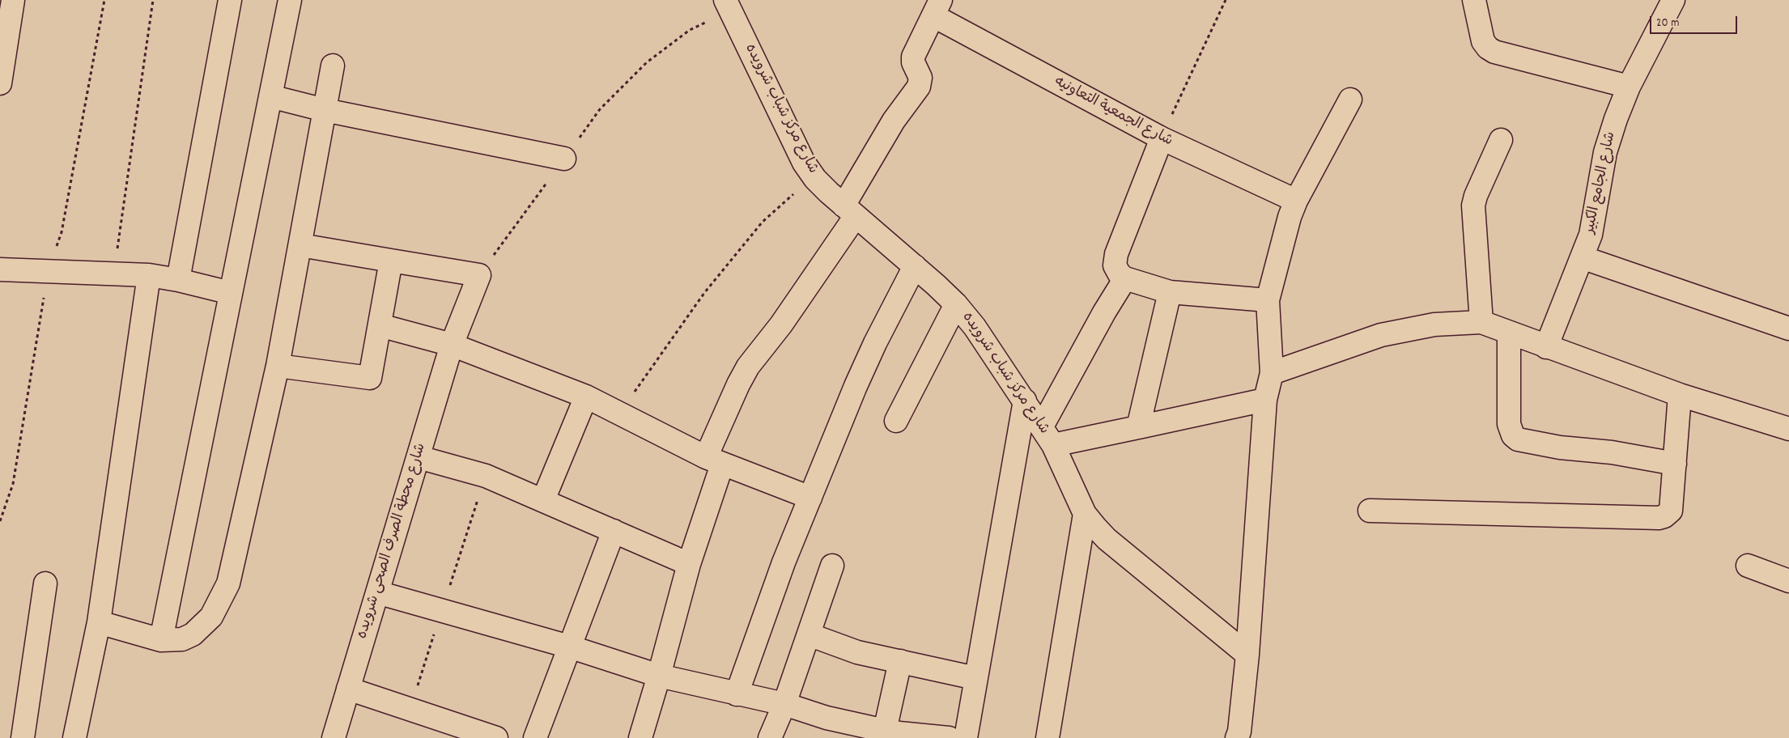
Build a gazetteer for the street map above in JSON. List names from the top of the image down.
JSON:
{
  "streets": {
    "street": [
      "شارع مركز شباب شرويده",
      "شارع الجمعية التعاونيه",
      "شارع الجامع الكبير",
      "شارع محطة الصرف الصحى شرويده"
    ]
  },
  "scale_bar": "20 m"
}
